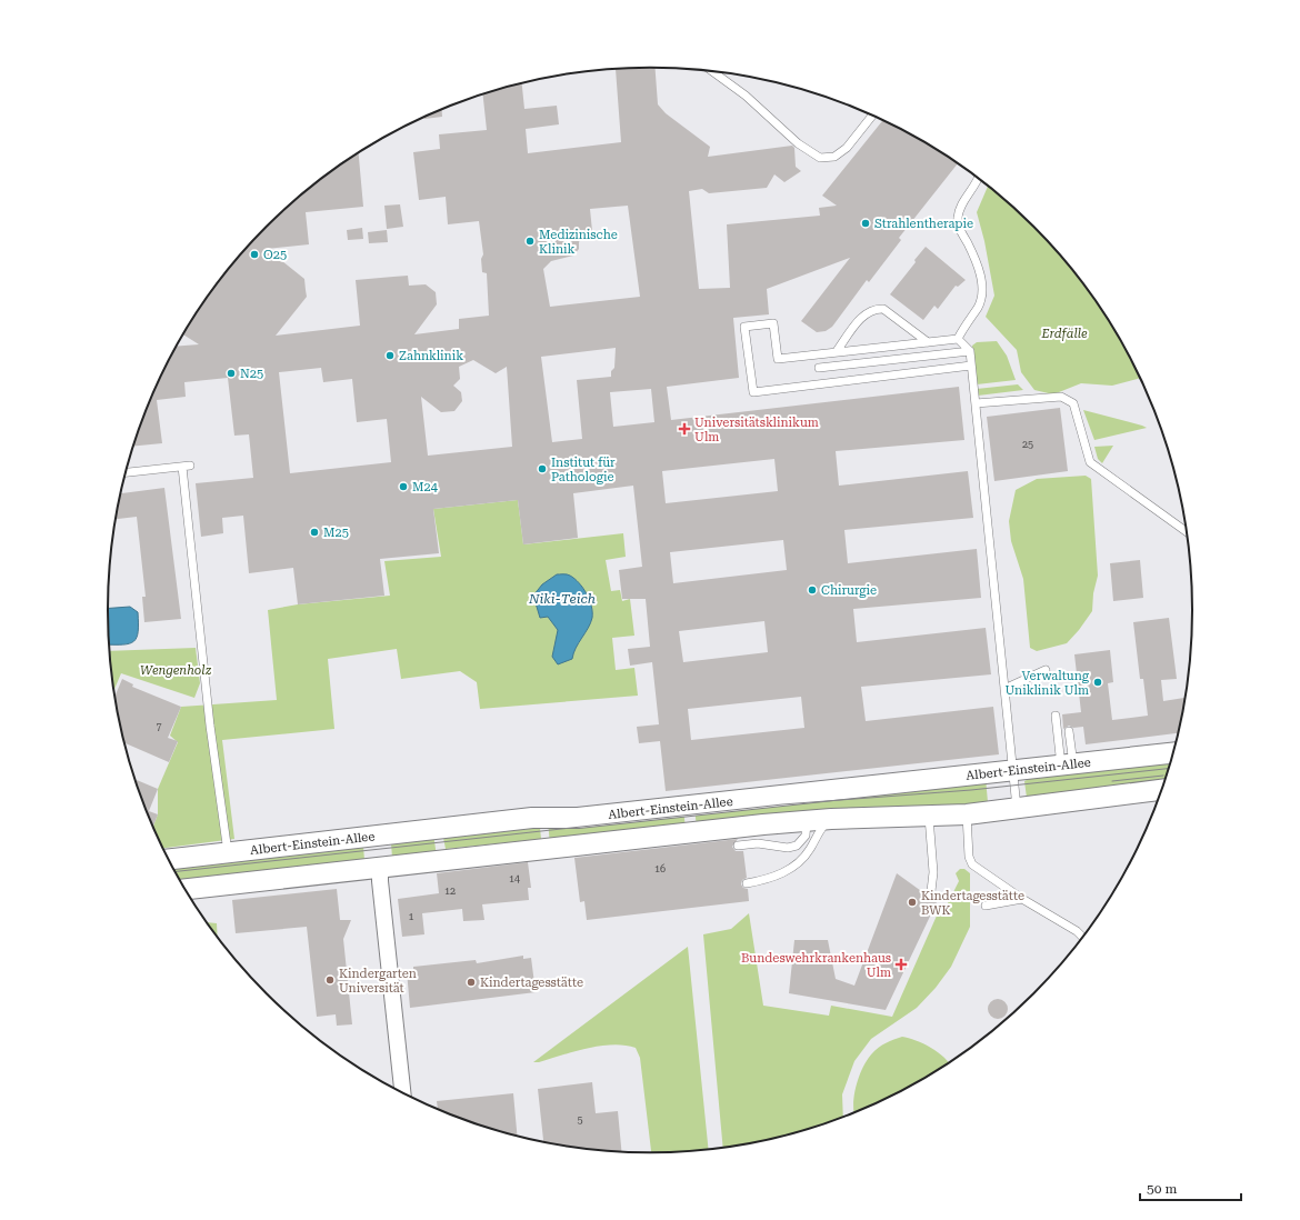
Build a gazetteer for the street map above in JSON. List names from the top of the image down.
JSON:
{
  "streets": {
    "street": ["Albert-Einstein-Allee"]
  },
  "water": ["Niki-Teich"],
  "parks": ["Erdfälle", "Wengenholz"],
  "places": {
    "other": [
      "Strahlentherapie",
      "Medizinische Klinik",
      "O25",
      "Zahnklinik",
      "N25",
      "Institut für Pathologie",
      "M24",
      "M25",
      "Chirurgie",
      "Verwaltung Uniklinik Ulm",
      "Kindertagesstätte BWK",
      "Kindergarten Universität",
      "Kindertagesstätte"
    ],
    "health": ["Universitätsklinikum Ulm", "Bundeswehrkrankenhaus Ulm"]
  },
  "house_numbers": [
    "25",
    "7",
    "16",
    "14",
    "12",
    "1",
    "5"
  ],
  "scale_bar": "50 m"
}
